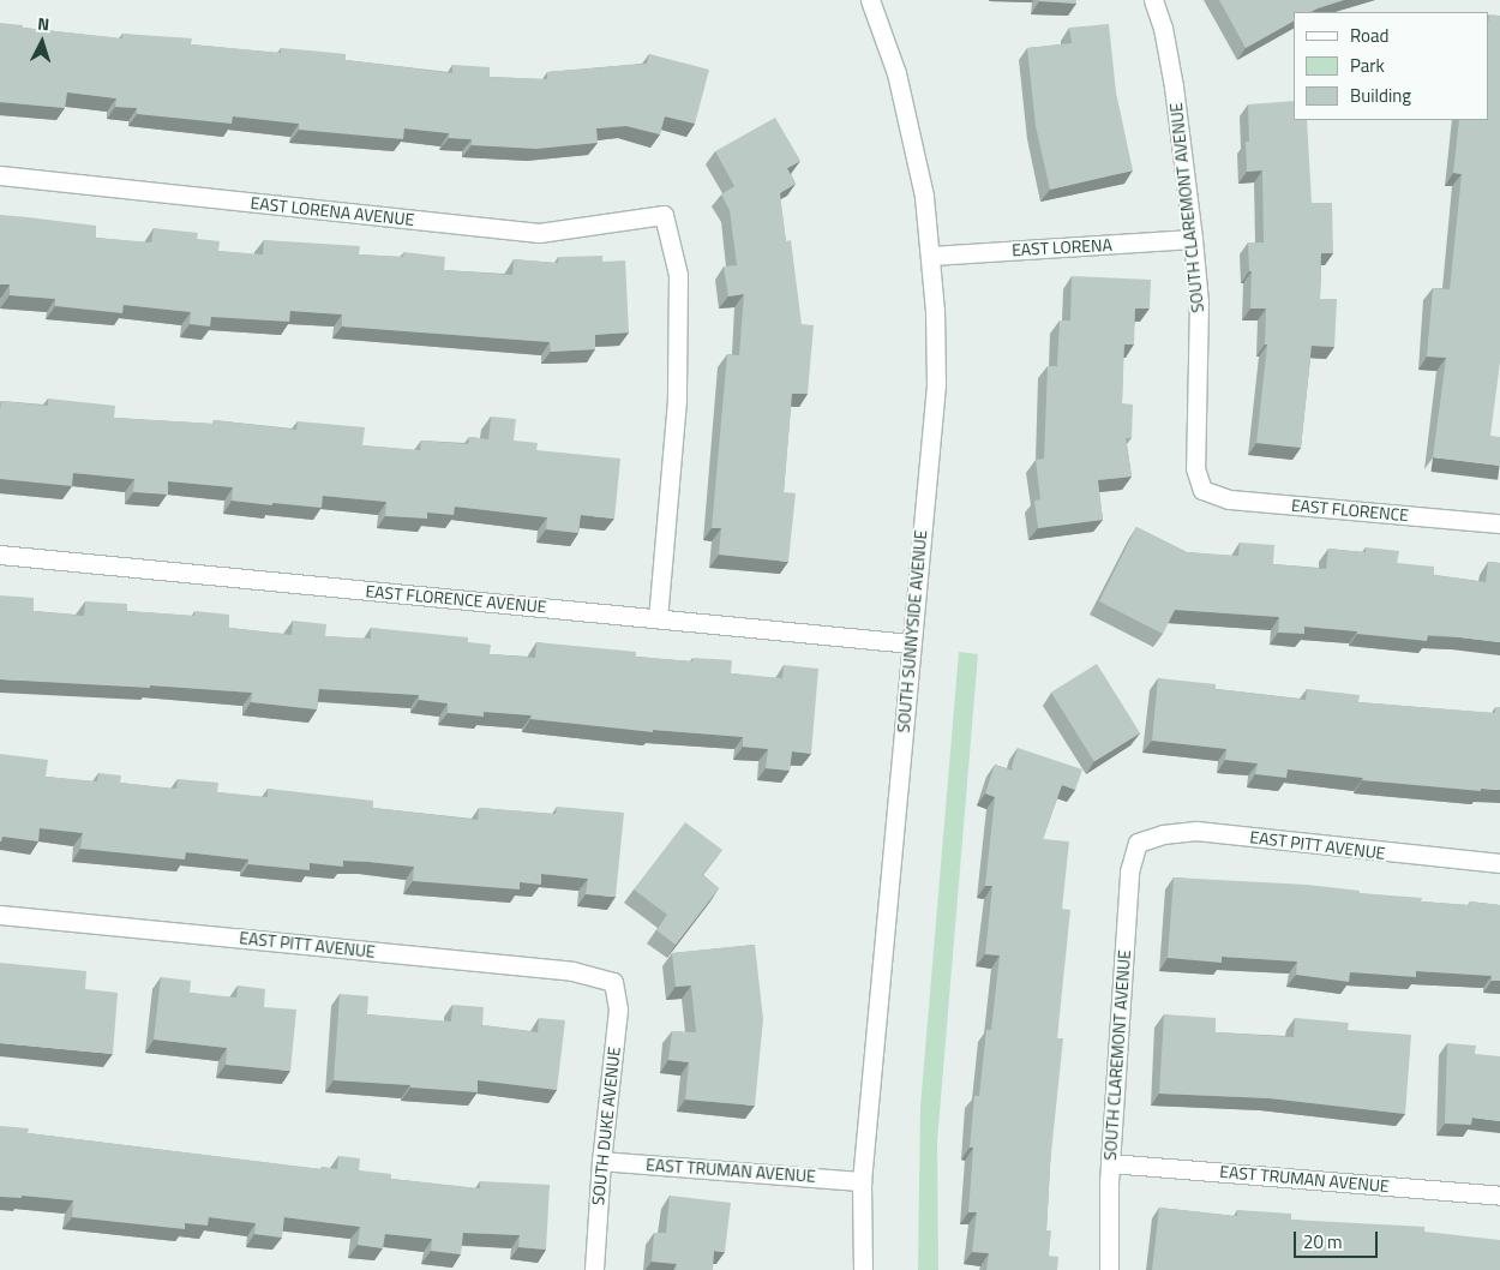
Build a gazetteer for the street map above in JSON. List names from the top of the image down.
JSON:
{
  "streets": {
    "street": [
      "SOUTH CLAREMONT AVENUE",
      "EAST LORENA AVENUE",
      "EAST LORENA",
      "EAST FLORENCE",
      "EAST FLORENCE AVENUE",
      "SOUTH SUNNYSIDE AVENUE",
      "EAST PITT AVENUE",
      "SOUTH DUKE AVENUE",
      "EAST TRUMAN AVENUE"
    ]
  },
  "crossings": [
    ["SOUTH CLAREMONT AVENUE", "EAST LORENA"],
    ["SOUTH CLAREMONT AVENUE", "EAST FLORENCE"],
    ["SOUTH CLAREMONT AVENUE", "EAST PITT AVENUE"],
    ["SOUTH CLAREMONT AVENUE", "EAST TRUMAN AVENUE"],
    ["EAST LORENA AVENUE", "EAST FLORENCE AVENUE"],
    ["EAST LORENA", "SOUTH SUNNYSIDE AVENUE"],
    ["EAST FLORENCE AVENUE", "SOUTH SUNNYSIDE AVENUE"],
    ["SOUTH SUNNYSIDE AVENUE", "EAST TRUMAN AVENUE"],
    ["EAST PITT AVENUE", "SOUTH DUKE AVENUE"],
    ["SOUTH DUKE AVENUE", "EAST TRUMAN AVENUE"]
  ],
  "legend": ["Road", "Park", "Building"],
  "scale_bar": "20 m",
  "north": "top"
}
